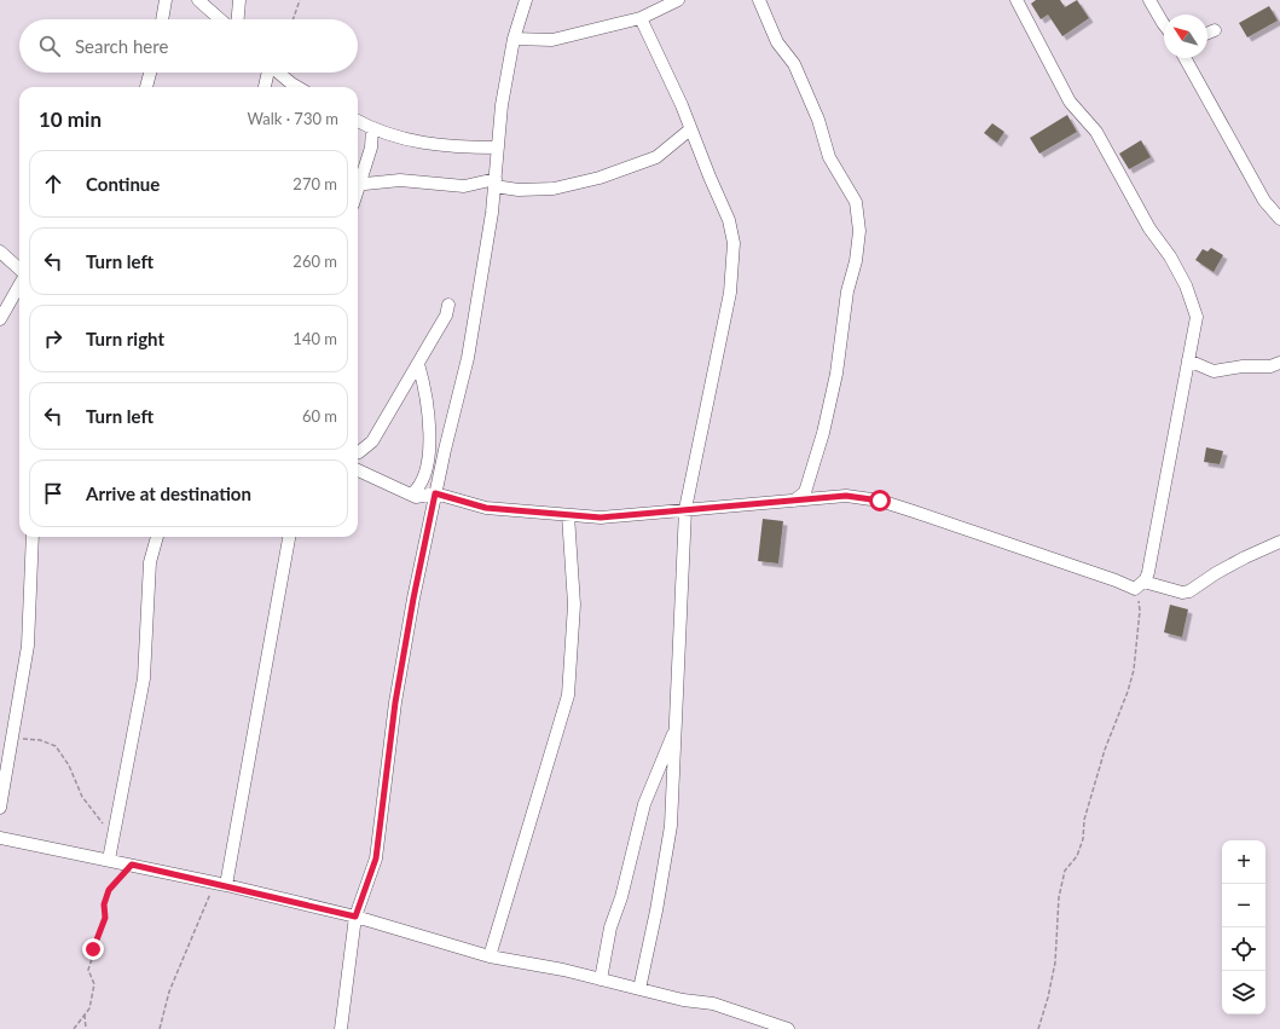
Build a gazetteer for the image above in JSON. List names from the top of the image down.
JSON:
{
  "north": "top left",
  "page": {
    "search": "Search here",
    "heading": ["10 min", "Walk · 730 m"],
    "list": [
      ["Continue", "270 m"],
      ["Turn left", "260 m"],
      ["Turn right", "140 m"],
      ["Turn left", "60 m"],
      "Arrive at destination"
    ],
    "map_buttons": ["+", "−"]
  }
}
